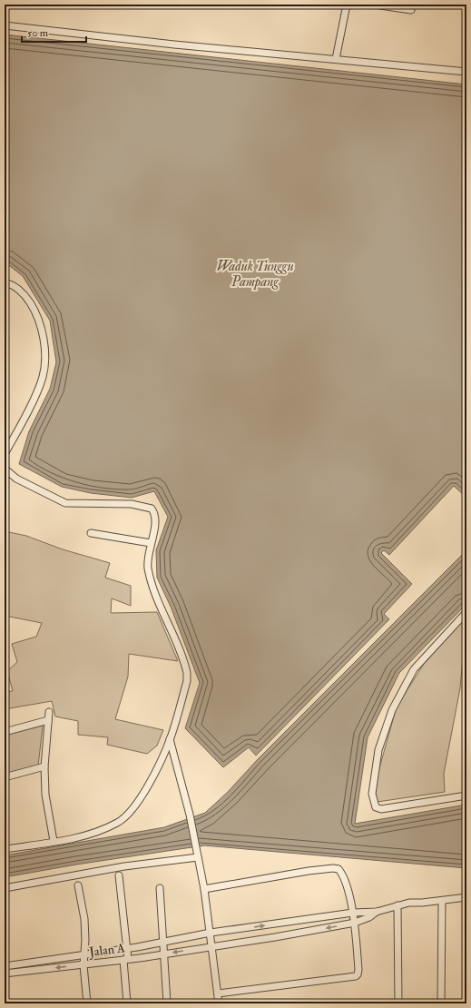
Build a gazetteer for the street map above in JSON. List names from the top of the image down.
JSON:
{
  "streets": {
    "street": ["Jalan A"]
  },
  "water": ["Waduk Tunggu Pampang"],
  "scale_bar": "50 m"
}
